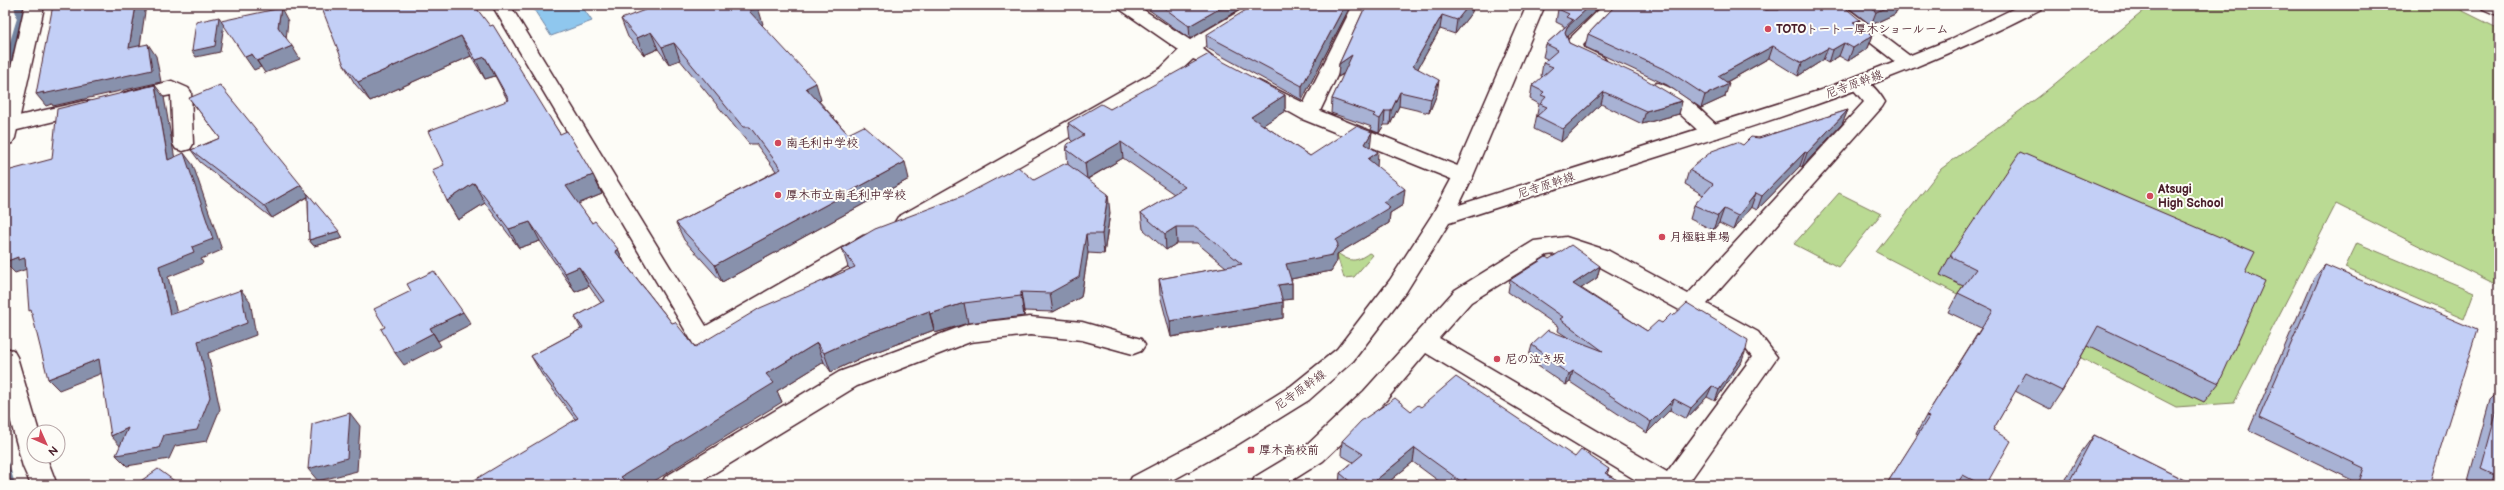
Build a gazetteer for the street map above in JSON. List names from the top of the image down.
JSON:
{
  "streets": {
    "street": ["尼寺原幹線"]
  },
  "places": {
    "other": [
      "TOTOトートー厚木ショールーム",
      "南毛利中学校",
      "厚木市立南毛利中学校",
      "Atsugi High School",
      "月極駐車場",
      "尼の泣き坂"
    ],
    "transit": ["厚木高校前"]
  },
  "north": "bottom right"
}
